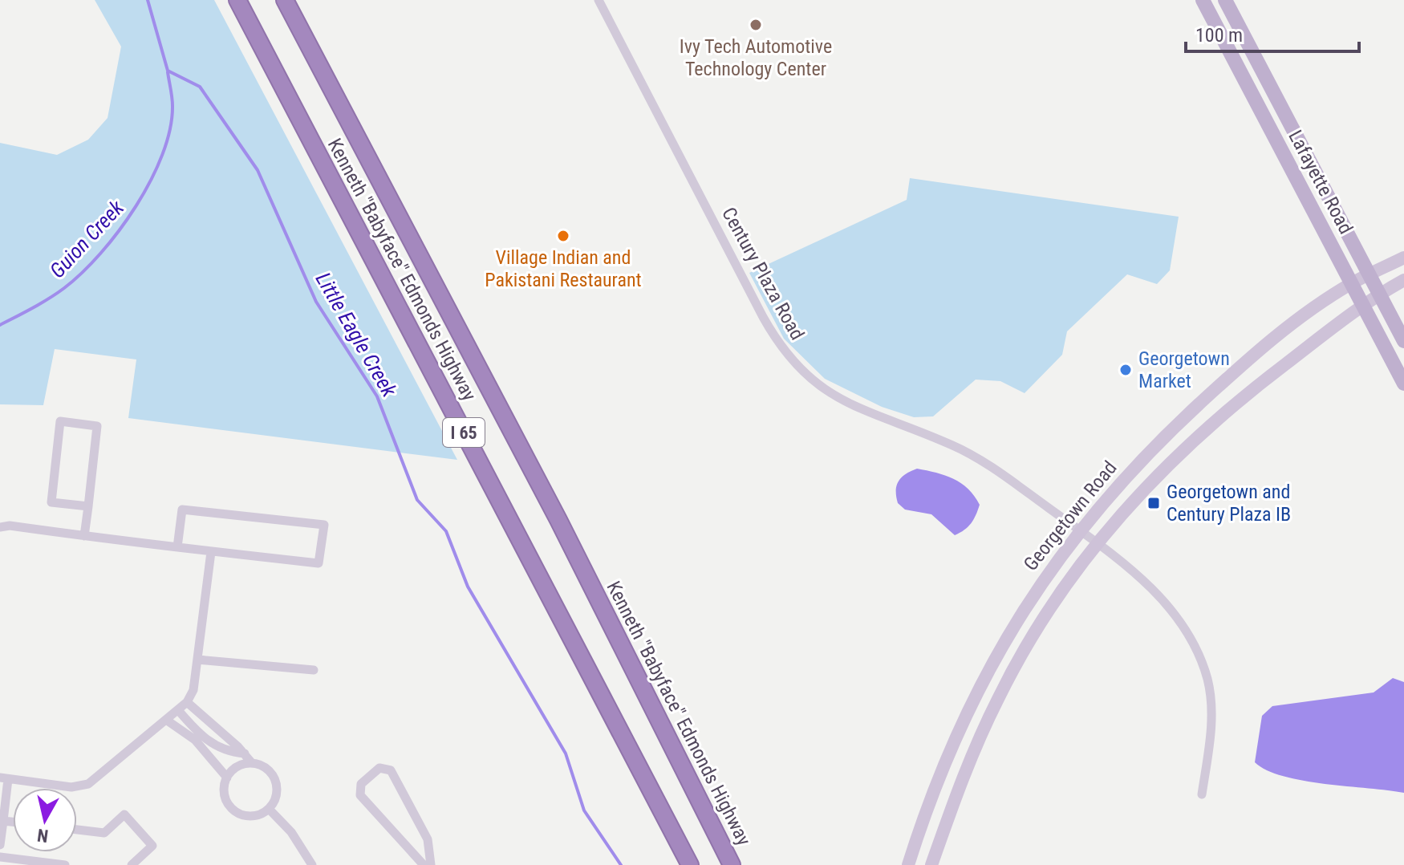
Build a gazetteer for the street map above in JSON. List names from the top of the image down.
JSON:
{
  "streets": {
    "highway": ["Kenneth \"Babyface\" Edmonds Highway", "I 65"],
    "main road": ["Lafayette Road", "Georgetown Road"],
    "street": ["Century Plaza Road"]
  },
  "crossings": [
    ["Lafayette Road", "Georgetown Road"],
    ["Century Plaza Road", "Georgetown Road"]
  ],
  "water": ["Guion Creek", "Little Eagle Creek"],
  "places": {
    "other": ["Ivy Tech Automotive Technology Center", "Village Indian and Pakistani Restaurant", "Georgetown Market"],
    "transit": ["Georgetown and Century Plaza IB"]
  },
  "scale_bar": "100 m",
  "north": "bottom"
}
